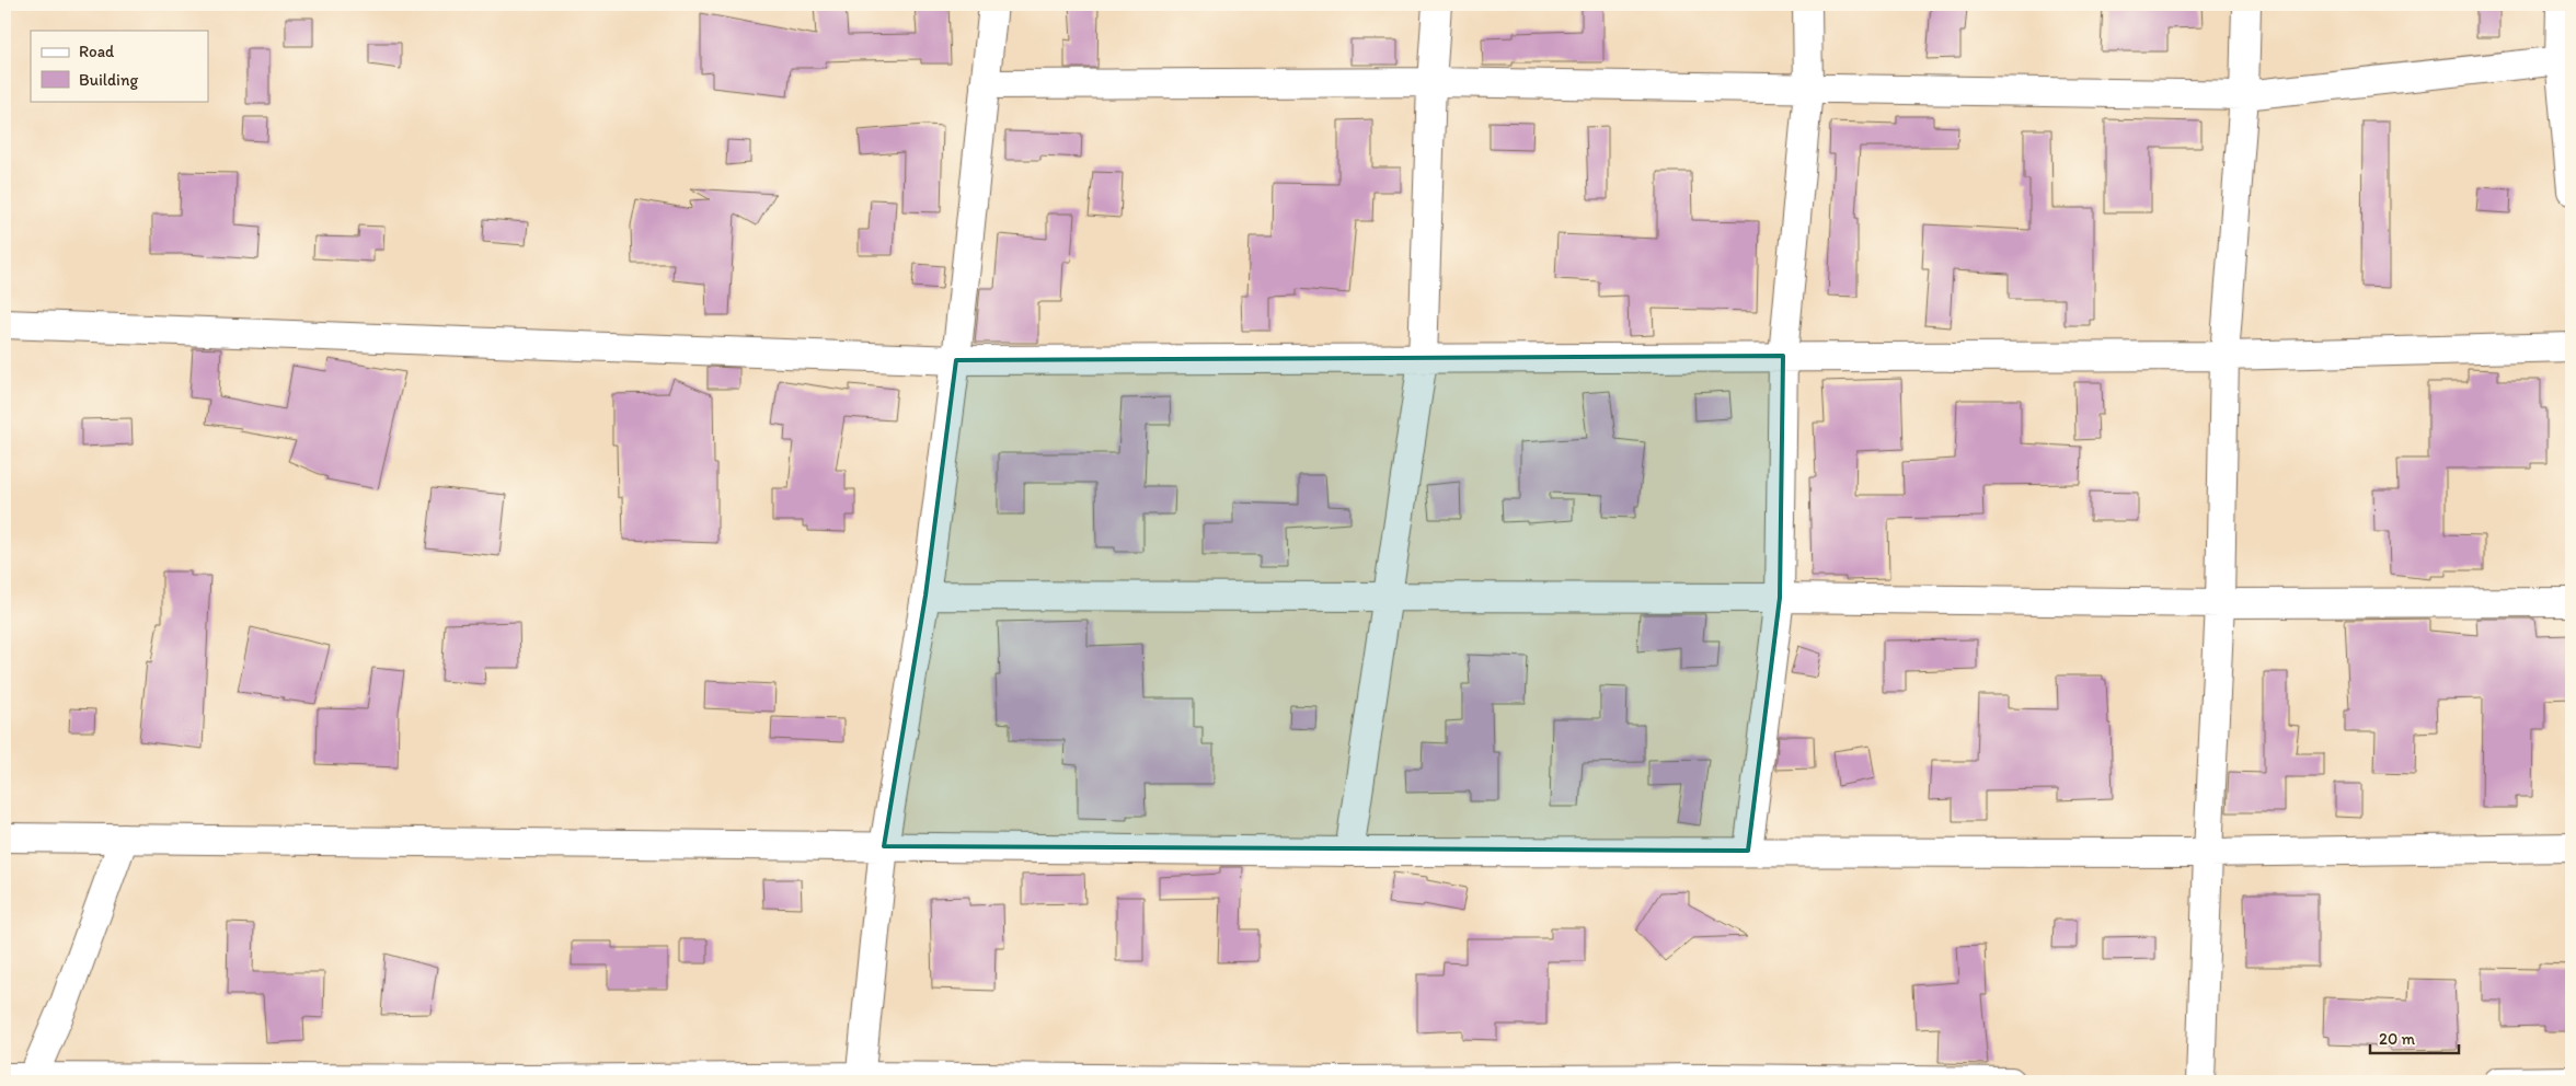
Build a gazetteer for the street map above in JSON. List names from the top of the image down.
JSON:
{
  "legend": ["Road", "Building"],
  "scale_bar": "20 m"
}
